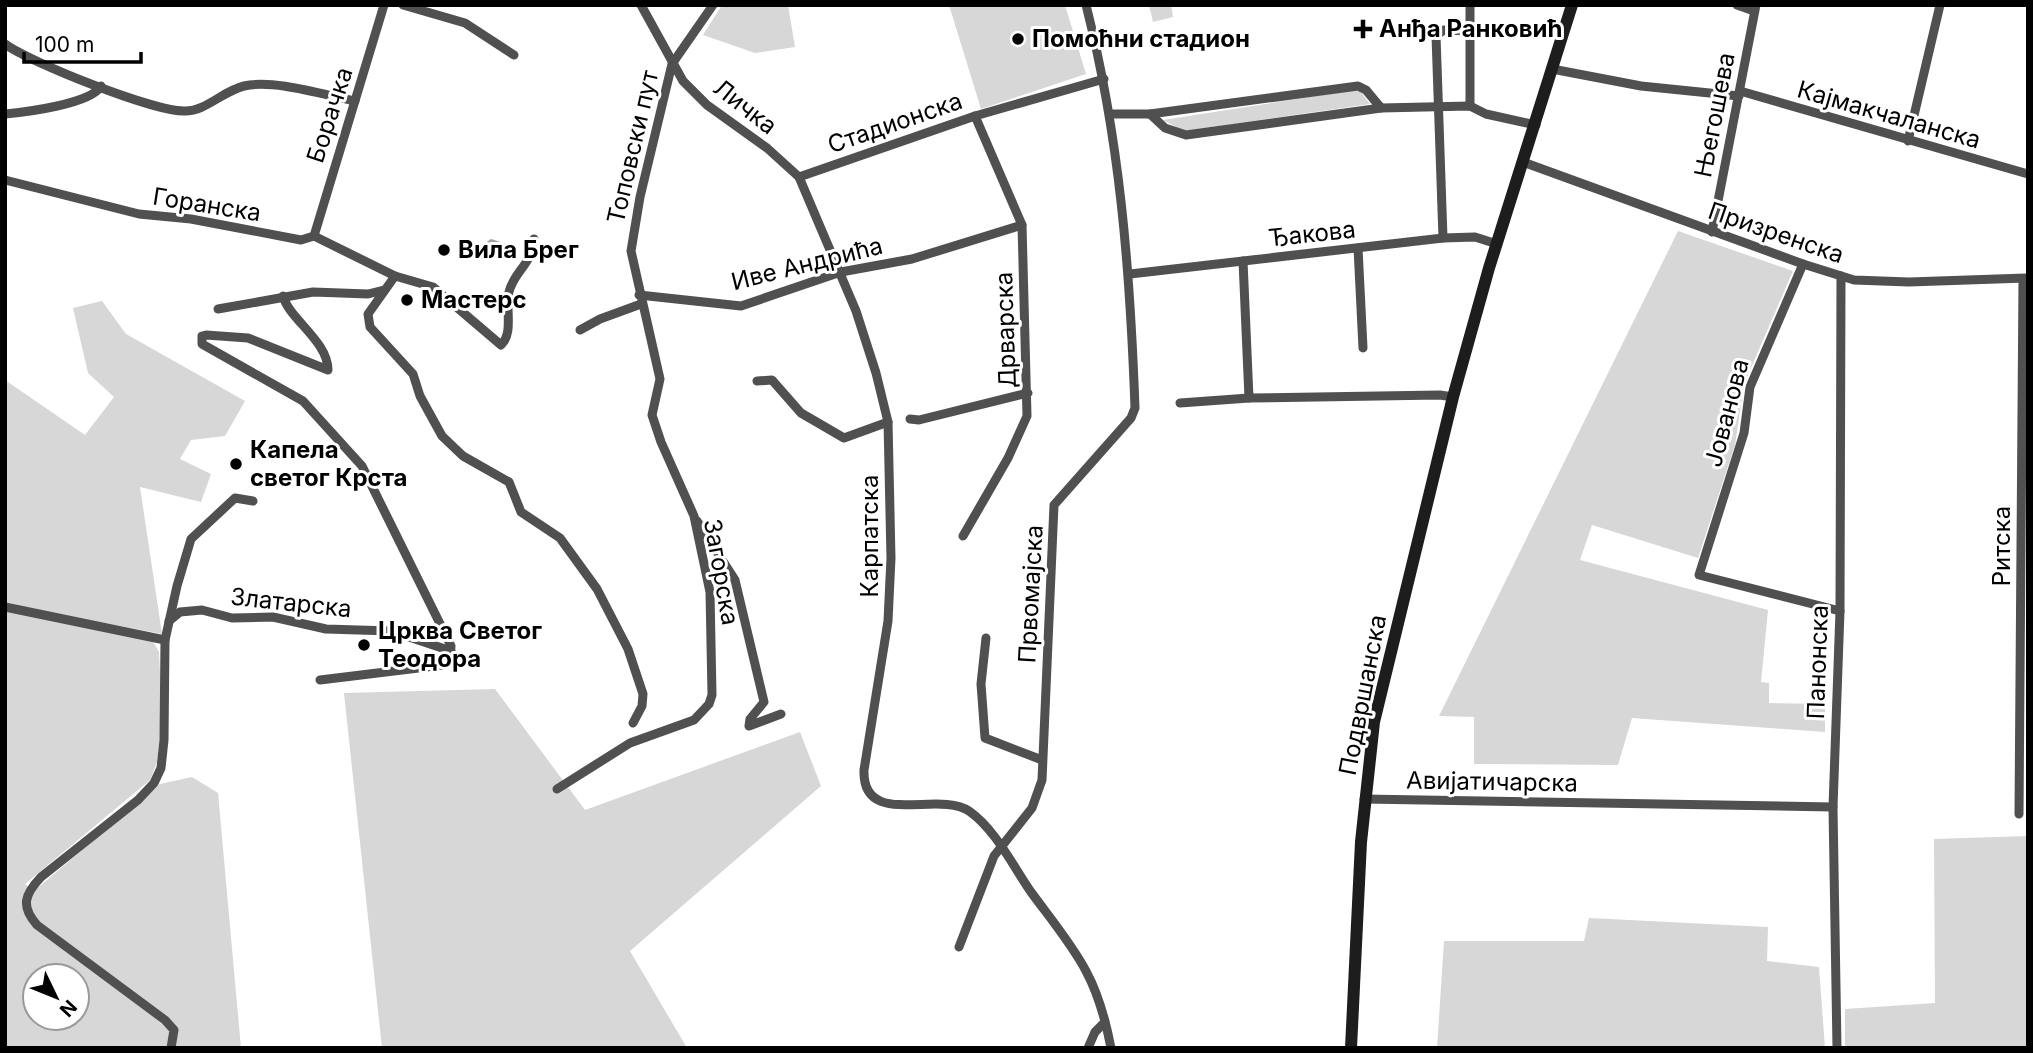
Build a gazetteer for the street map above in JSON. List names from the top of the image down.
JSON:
{
  "streets": {
    "street": [
      "Личка",
      "Борачка",
      "Његошева",
      "Кајмакчаланска",
      "Стадионска",
      "Топовски пут",
      "Горанска",
      "Призренска",
      "Ђакова",
      "Иве Андрића",
      "Дрварска",
      "Јованова",
      "Карпатска",
      "Ритска",
      "Загорска",
      "Првомајска",
      "Златарска",
      "Панонска",
      "Подвршанска",
      "Авијатичарска"
    ]
  },
  "crossings": [
    ["Личка", "Стадионска"],
    ["Личка", "Топовски пут"],
    ["Борачка", "Горанска"],
    ["Његошева", "Кајмакчаланска"],
    ["Његошева", "Призренска"],
    ["Кајмакчаланска", "Подвршанска"],
    ["Стадионска", "Дрварска"],
    ["Стадионска", "Првомајска"],
    ["Топовски пут", "Загорска"],
    ["Призренска", "Јованова"],
    ["Призренска", "Ритска"],
    ["Призренска", "Панонска"],
    ["Призренска", "Подвршанска"],
    ["Ђакова", "Првомајска"],
    ["Ђакова", "Подвршанска"],
    ["Иве Андрића", "Дрварска"],
    ["Иве Андрића", "Карпатска"],
    ["Иве Андрића", "Загорска"],
    ["Јованова", "Панонска"],
    ["Карпатска", "Првомајска"],
    ["Панонска", "Авијатичарска"],
    ["Подвршанска", "Авијатичарска"]
  ],
  "places": {
    "health": ["Анђа Ранковић"],
    "other": [
      "Помоћни стадион",
      "Вила Брег",
      "Мастерс",
      "Капела светог Крста",
      "Црква Светог Теодора"
    ]
  },
  "scale_bar": "100 m",
  "north": "bottom right"
}
